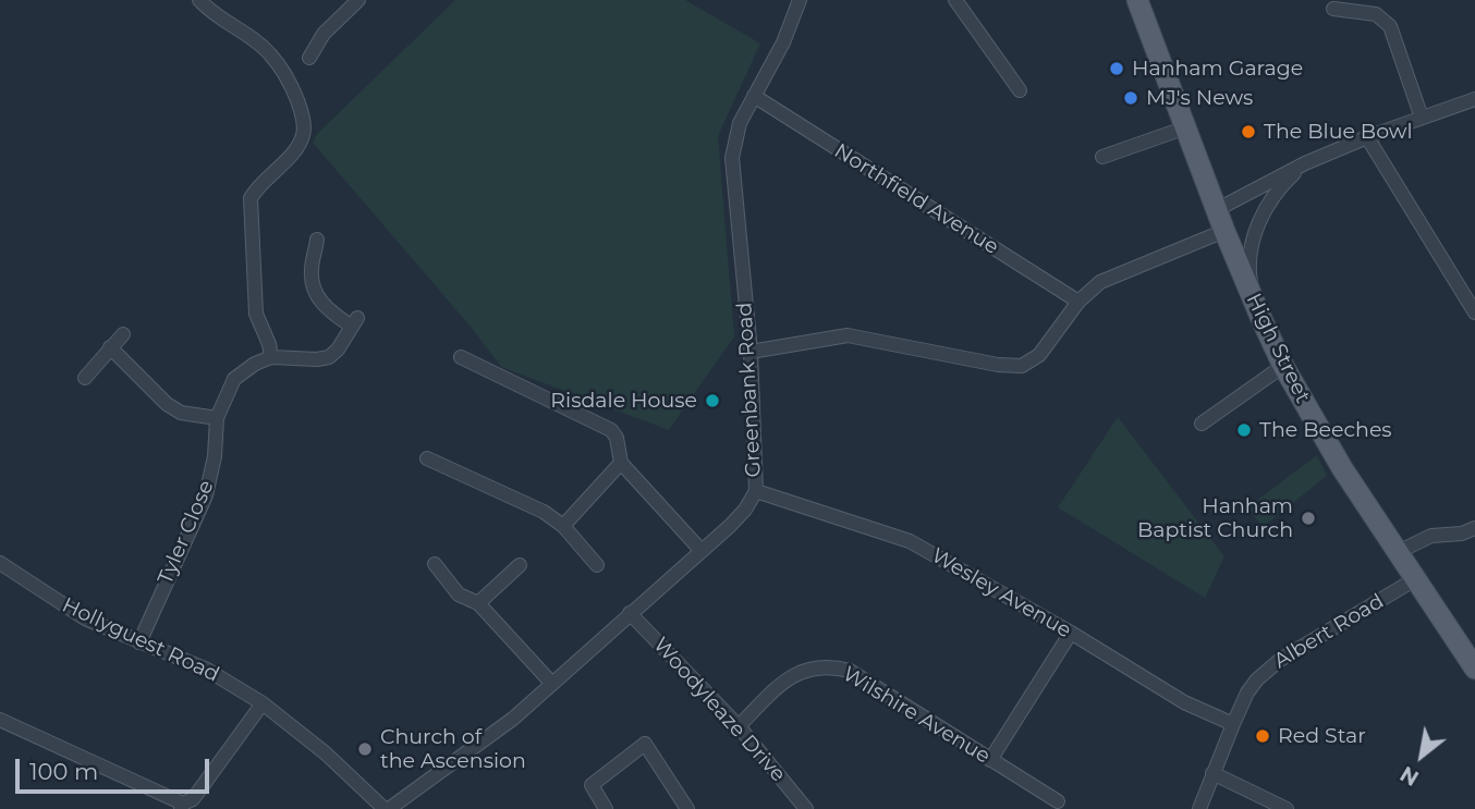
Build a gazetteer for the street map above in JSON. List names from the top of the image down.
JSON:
{
  "streets": {
    "main road": ["High Street"],
    "street": [
      "Northfield Avenue",
      "Greenbank Road",
      "Tyler Close",
      "Wesley Avenue",
      "Albert Road",
      "Hollyguest Road",
      "Woodyleaze Drive",
      "Wilshire Avenue"
    ]
  },
  "crossings": [
    ["Northfield Avenue", "Greenbank Road"],
    ["High Street", "Albert Road"],
    ["Greenbank Road", "Wesley Avenue"],
    ["Greenbank Road", "Hollyguest Road"],
    ["Greenbank Road", "Woodyleaze Drive"],
    ["Tyler Close", "Hollyguest Road"],
    ["Wesley Avenue", "Albert Road"],
    ["Woodyleaze Drive", "Wilshire Avenue"]
  ],
  "places": [
    "Hanham Garage",
    "MJ's News",
    "The Blue Bowl",
    "Risdale House",
    "The Beeches",
    "Hanham Baptist Church",
    "Red Star",
    "Church of the Ascension"
  ],
  "scale_bar": "100 m",
  "north": "bottom left"
}
